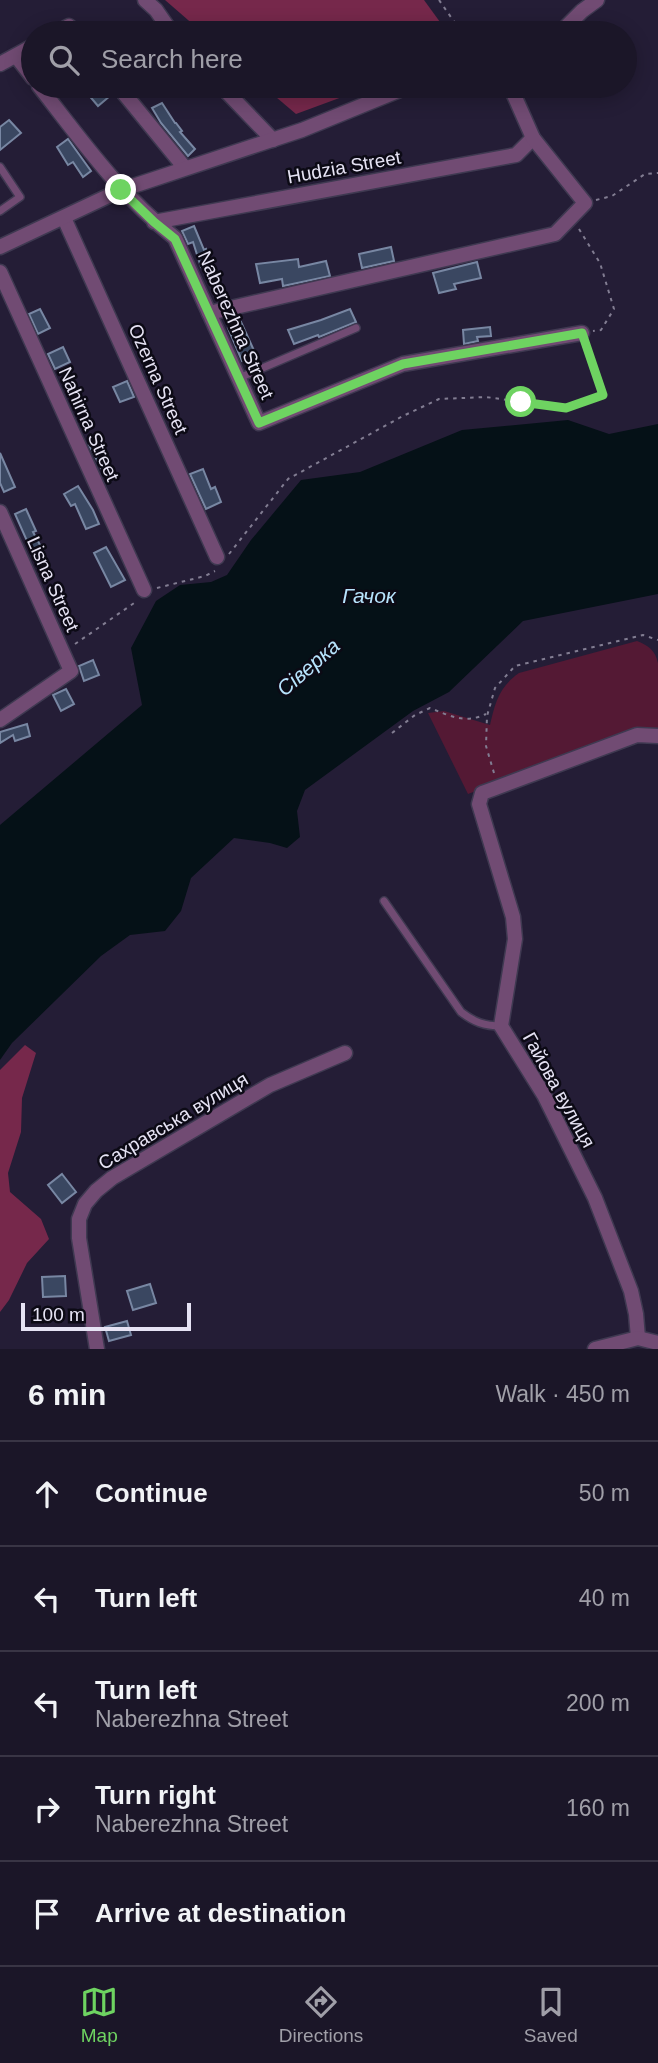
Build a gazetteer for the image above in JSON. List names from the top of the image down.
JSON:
{
  "streets": {
    "street": [
      "Hudzia Street",
      "Naberezhna Street",
      "Ozerna Street",
      "Nahirna Street",
      "Lisna Street",
      "Гайова вулиця",
      "Сахравська вулиця"
    ]
  },
  "crossings": [
    ["Hudzia Street", "Naberezhna Street"]
  ],
  "water": ["Гачок", "Сіверка"],
  "scale_bar": "100 m",
  "page": {
    "search": "Search here",
    "scale": "100 m",
    "heading": ["6 min", "Walk · 450 m"],
    "list": [
      ["Continue", "50 m"],
      ["Turn left", "40 m"],
      ["Turn left", "Naberezhna Street", "200 m"],
      ["Turn right", "Naberezhna Street", "160 m"],
      "Arrive at destination"
    ],
    "nav": ["Map", "Directions", "Saved"]
  }
}
